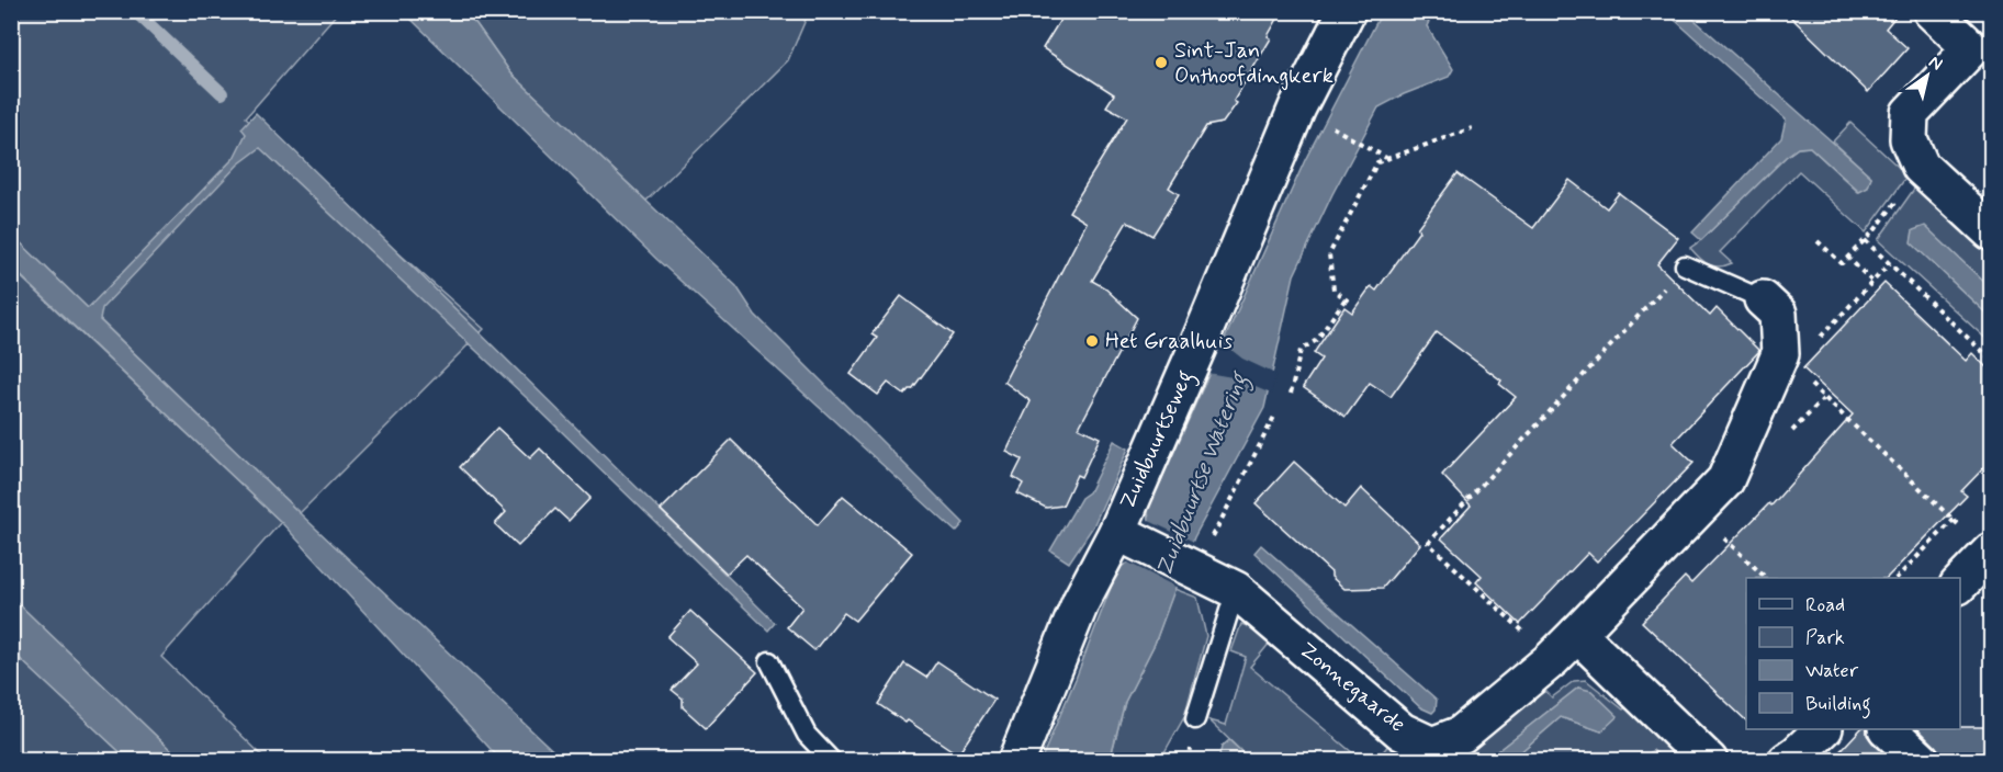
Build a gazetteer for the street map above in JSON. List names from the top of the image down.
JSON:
{
  "streets": {
    "street": ["Zuidbuurtseweg", "Zonnegaarde"]
  },
  "crossings": [
    ["Zuidbuurtseweg", "Zonnegaarde"]
  ],
  "water": ["Zuidbuurtse Watering"],
  "places": ["Sint-Jan Onthoofdingkerk", "Het Graalhuis"],
  "legend": [
    "Road",
    "Park",
    "Water",
    "Building"
  ],
  "north": "top right"
}
